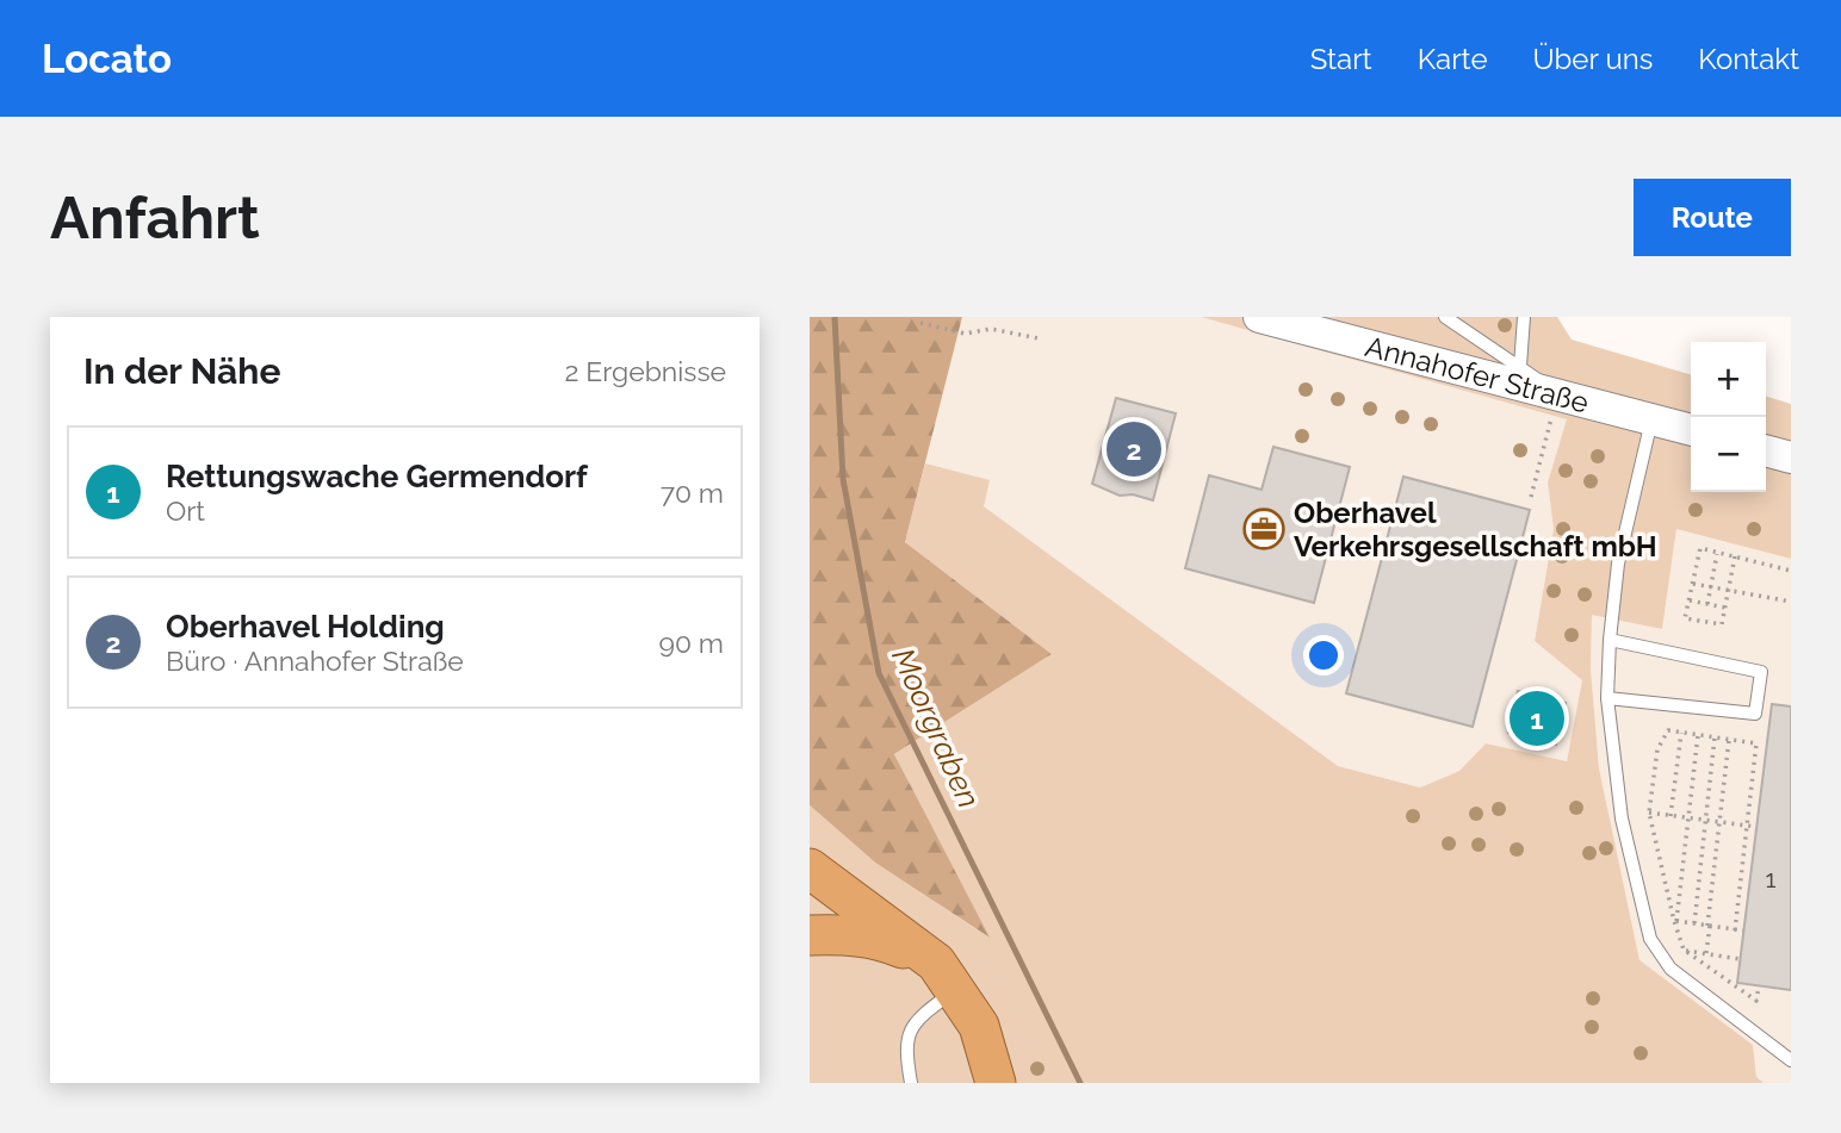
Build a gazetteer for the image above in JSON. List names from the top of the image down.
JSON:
{
  "streets": {
    "street": ["Annahofer Straße"]
  },
  "water": ["Moorgraben"],
  "places": {
    "office": ["Oberhavel Verkehrsgesellschaft mbH"]
  },
  "house_numbers": ["1"],
  "page": {
    "header": "Locato",
    "nav": [
      "Start",
      "Karte",
      "Über uns",
      "Kontakt"
    ],
    "buttons": "Route",
    "title": "Anfahrt",
    "heading": ["In der Nähe", "2 Ergebnisse"],
    "map_buttons": ["+", "−"],
    "pins": ["2", "1"],
    "list": [
      {
        "mark": "1",
        "name": "Rettungswache Germendorf",
        "note": "Ort",
        "value": "70 m"
      },
      {
        "mark": "2",
        "name": "Oberhavel Holding",
        "note": "Büro · Annahofer Straße",
        "value": "90 m"
      }
    ]
  }
}
